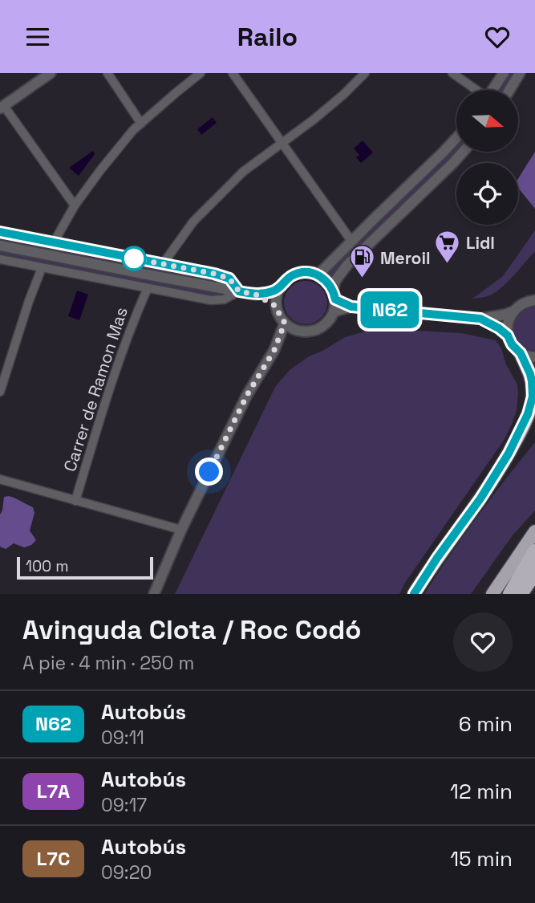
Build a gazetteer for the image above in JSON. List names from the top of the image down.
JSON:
{
  "streets": {
    "street": ["Carrer de Ramon Mas"]
  },
  "places": {
    "supermarket": ["Lidl"],
    "fuel station": ["Meroil"]
  },
  "lines": ["bus line N62"],
  "scale_bar": "100 m",
  "north": "right",
  "page": {
    "header": "Railo",
    "on_map": "N62",
    "scale": "100 m",
    "heading": ["Avinguda Clota / Roc Codó", "A pie · 4 min · 250 m"],
    "list": [
      {
        "mark": "N62",
        "name": "Autobús",
        "note": "09:11",
        "value": "6 min"
      },
      {
        "mark": "L7A",
        "name": "Autobús",
        "note": "09:17",
        "value": "12 min"
      },
      {
        "mark": "L7C",
        "name": "Autobús",
        "note": "09:20",
        "value": "15 min"
      }
    ]
  }
}
